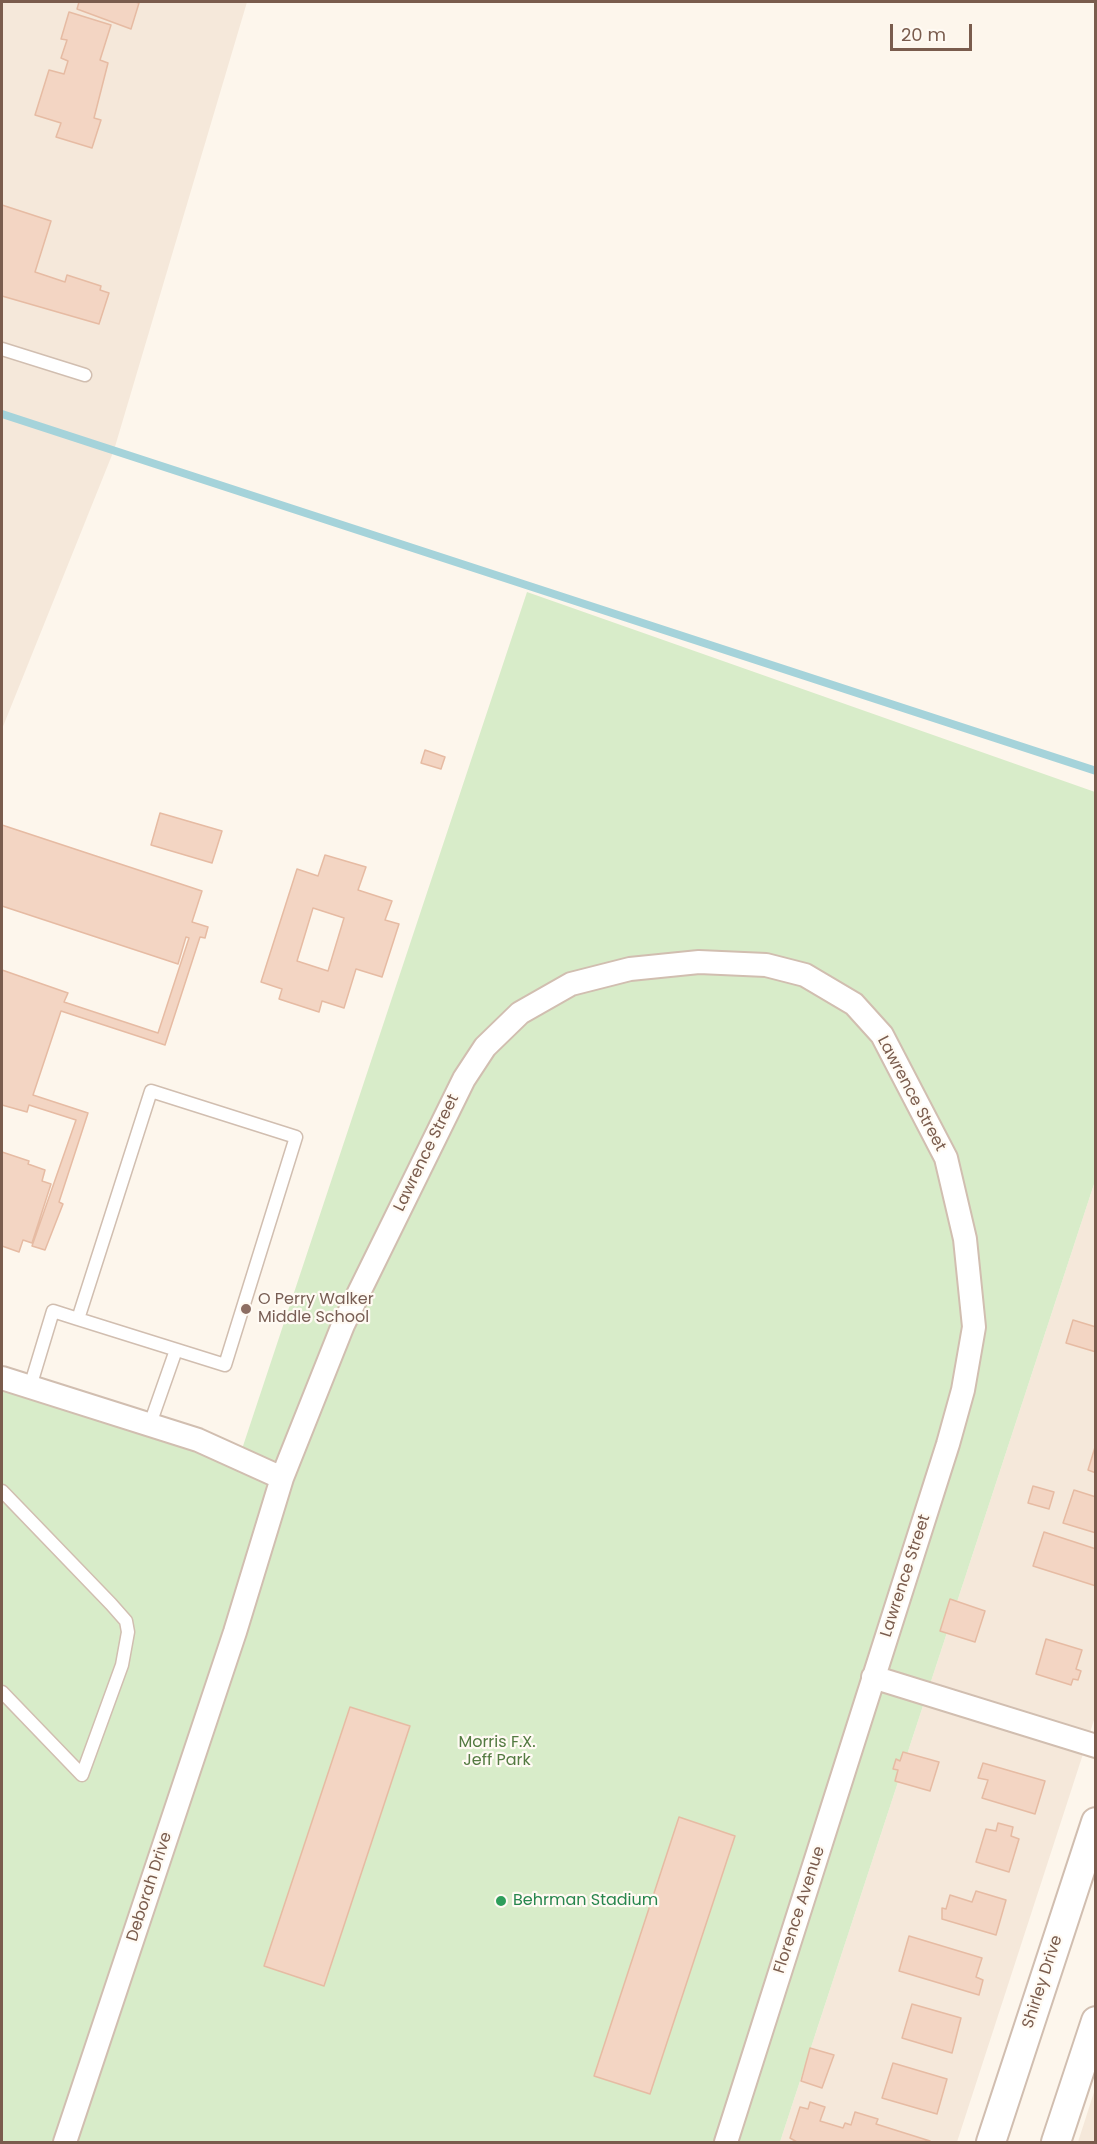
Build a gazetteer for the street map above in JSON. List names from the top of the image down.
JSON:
{
  "streets": {
    "street": [
      "Lawrence Street",
      "Deborah Drive",
      "Florence Avenue",
      "Shirley Drive"
    ]
  },
  "crossings": [
    ["Lawrence Street", "Deborah Drive"],
    ["Lawrence Street", "Florence Avenue"]
  ],
  "parks": ["Morris F.X. Jeff Park"],
  "places": ["O Perry Walker Middle School", "Behrman Stadium"],
  "scale_bar": "20 m"
}
